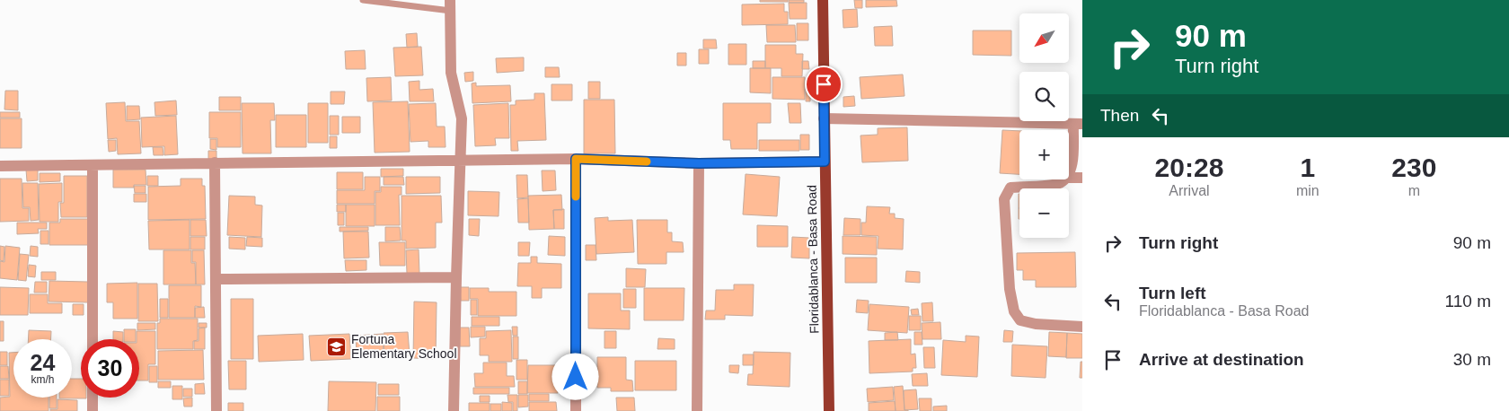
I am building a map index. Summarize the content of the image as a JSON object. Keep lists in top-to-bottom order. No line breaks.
{"streets":{"main road":["Floridablanca - Basa Road"]},"places":{"school or university":["Fortuna Elementary School"]},"north":"bottom left","page":{"turn":["90 m","Turn right"],"map_buttons":["+","−"],"then":"Then","eta":["20:28","Arrival","1","min","230","m"],"list":[{"name":"Turn right","value":"90 m"},{"name":"Turn left","note":"Floridablanca - Basa Road","value":"110 m"},{"name":"Arrive at destination","value":"30 m"}],"speed":"24 km/h","limit":"30"}}
